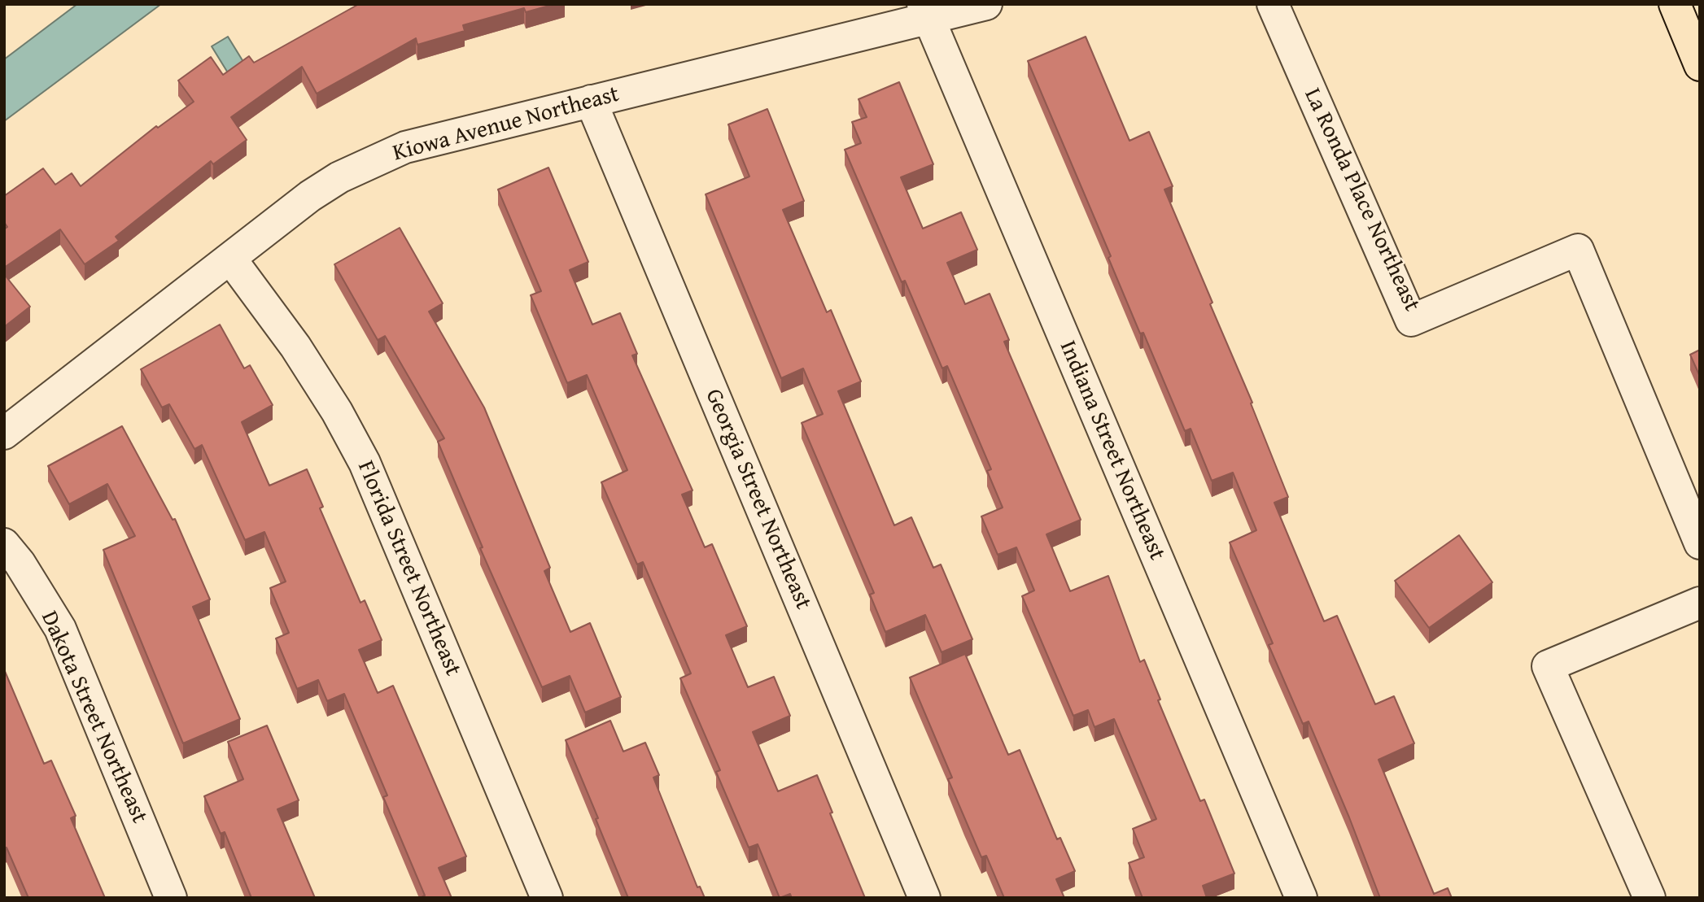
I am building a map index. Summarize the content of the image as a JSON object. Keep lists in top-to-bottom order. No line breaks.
{"streets":{"street":["Kiowa Avenue Northeast","La Ronda Place Northeast","Indiana Street Northeast","Georgia Street Northeast","Florida Street Northeast","Dakota Street Northeast"]},"crossings":[["Kiowa Avenue Northeast","Indiana Street Northeast"],["Kiowa Avenue Northeast","Georgia Street Northeast"],["Kiowa Avenue Northeast","Florida Street Northeast"]]}
